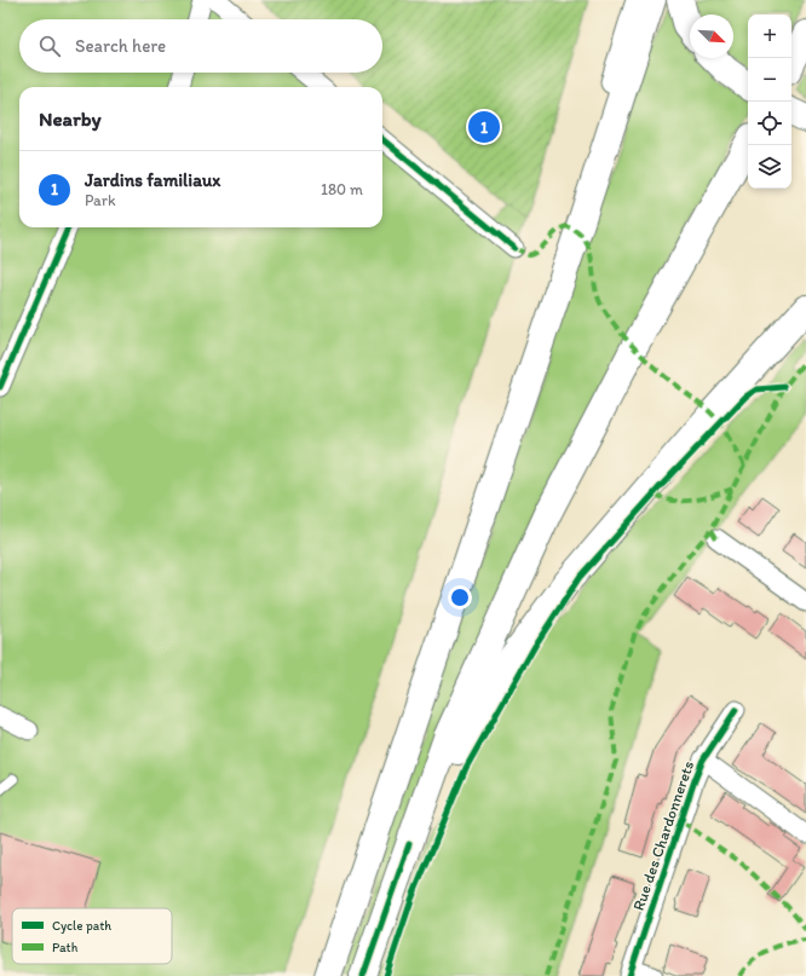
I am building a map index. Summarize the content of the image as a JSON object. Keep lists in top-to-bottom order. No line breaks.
{"streets":{"street":["Rue des Chardonnerets"]},"legend":["Cycle path","Path"],"north":"bottom right","page":{"map_buttons":["+","−"],"search":"Search here","heading":"Nearby","pins":"1","list":[{"mark":"1","name":"Jardins familiaux","note":"Park","value":"180 m"}]}}
